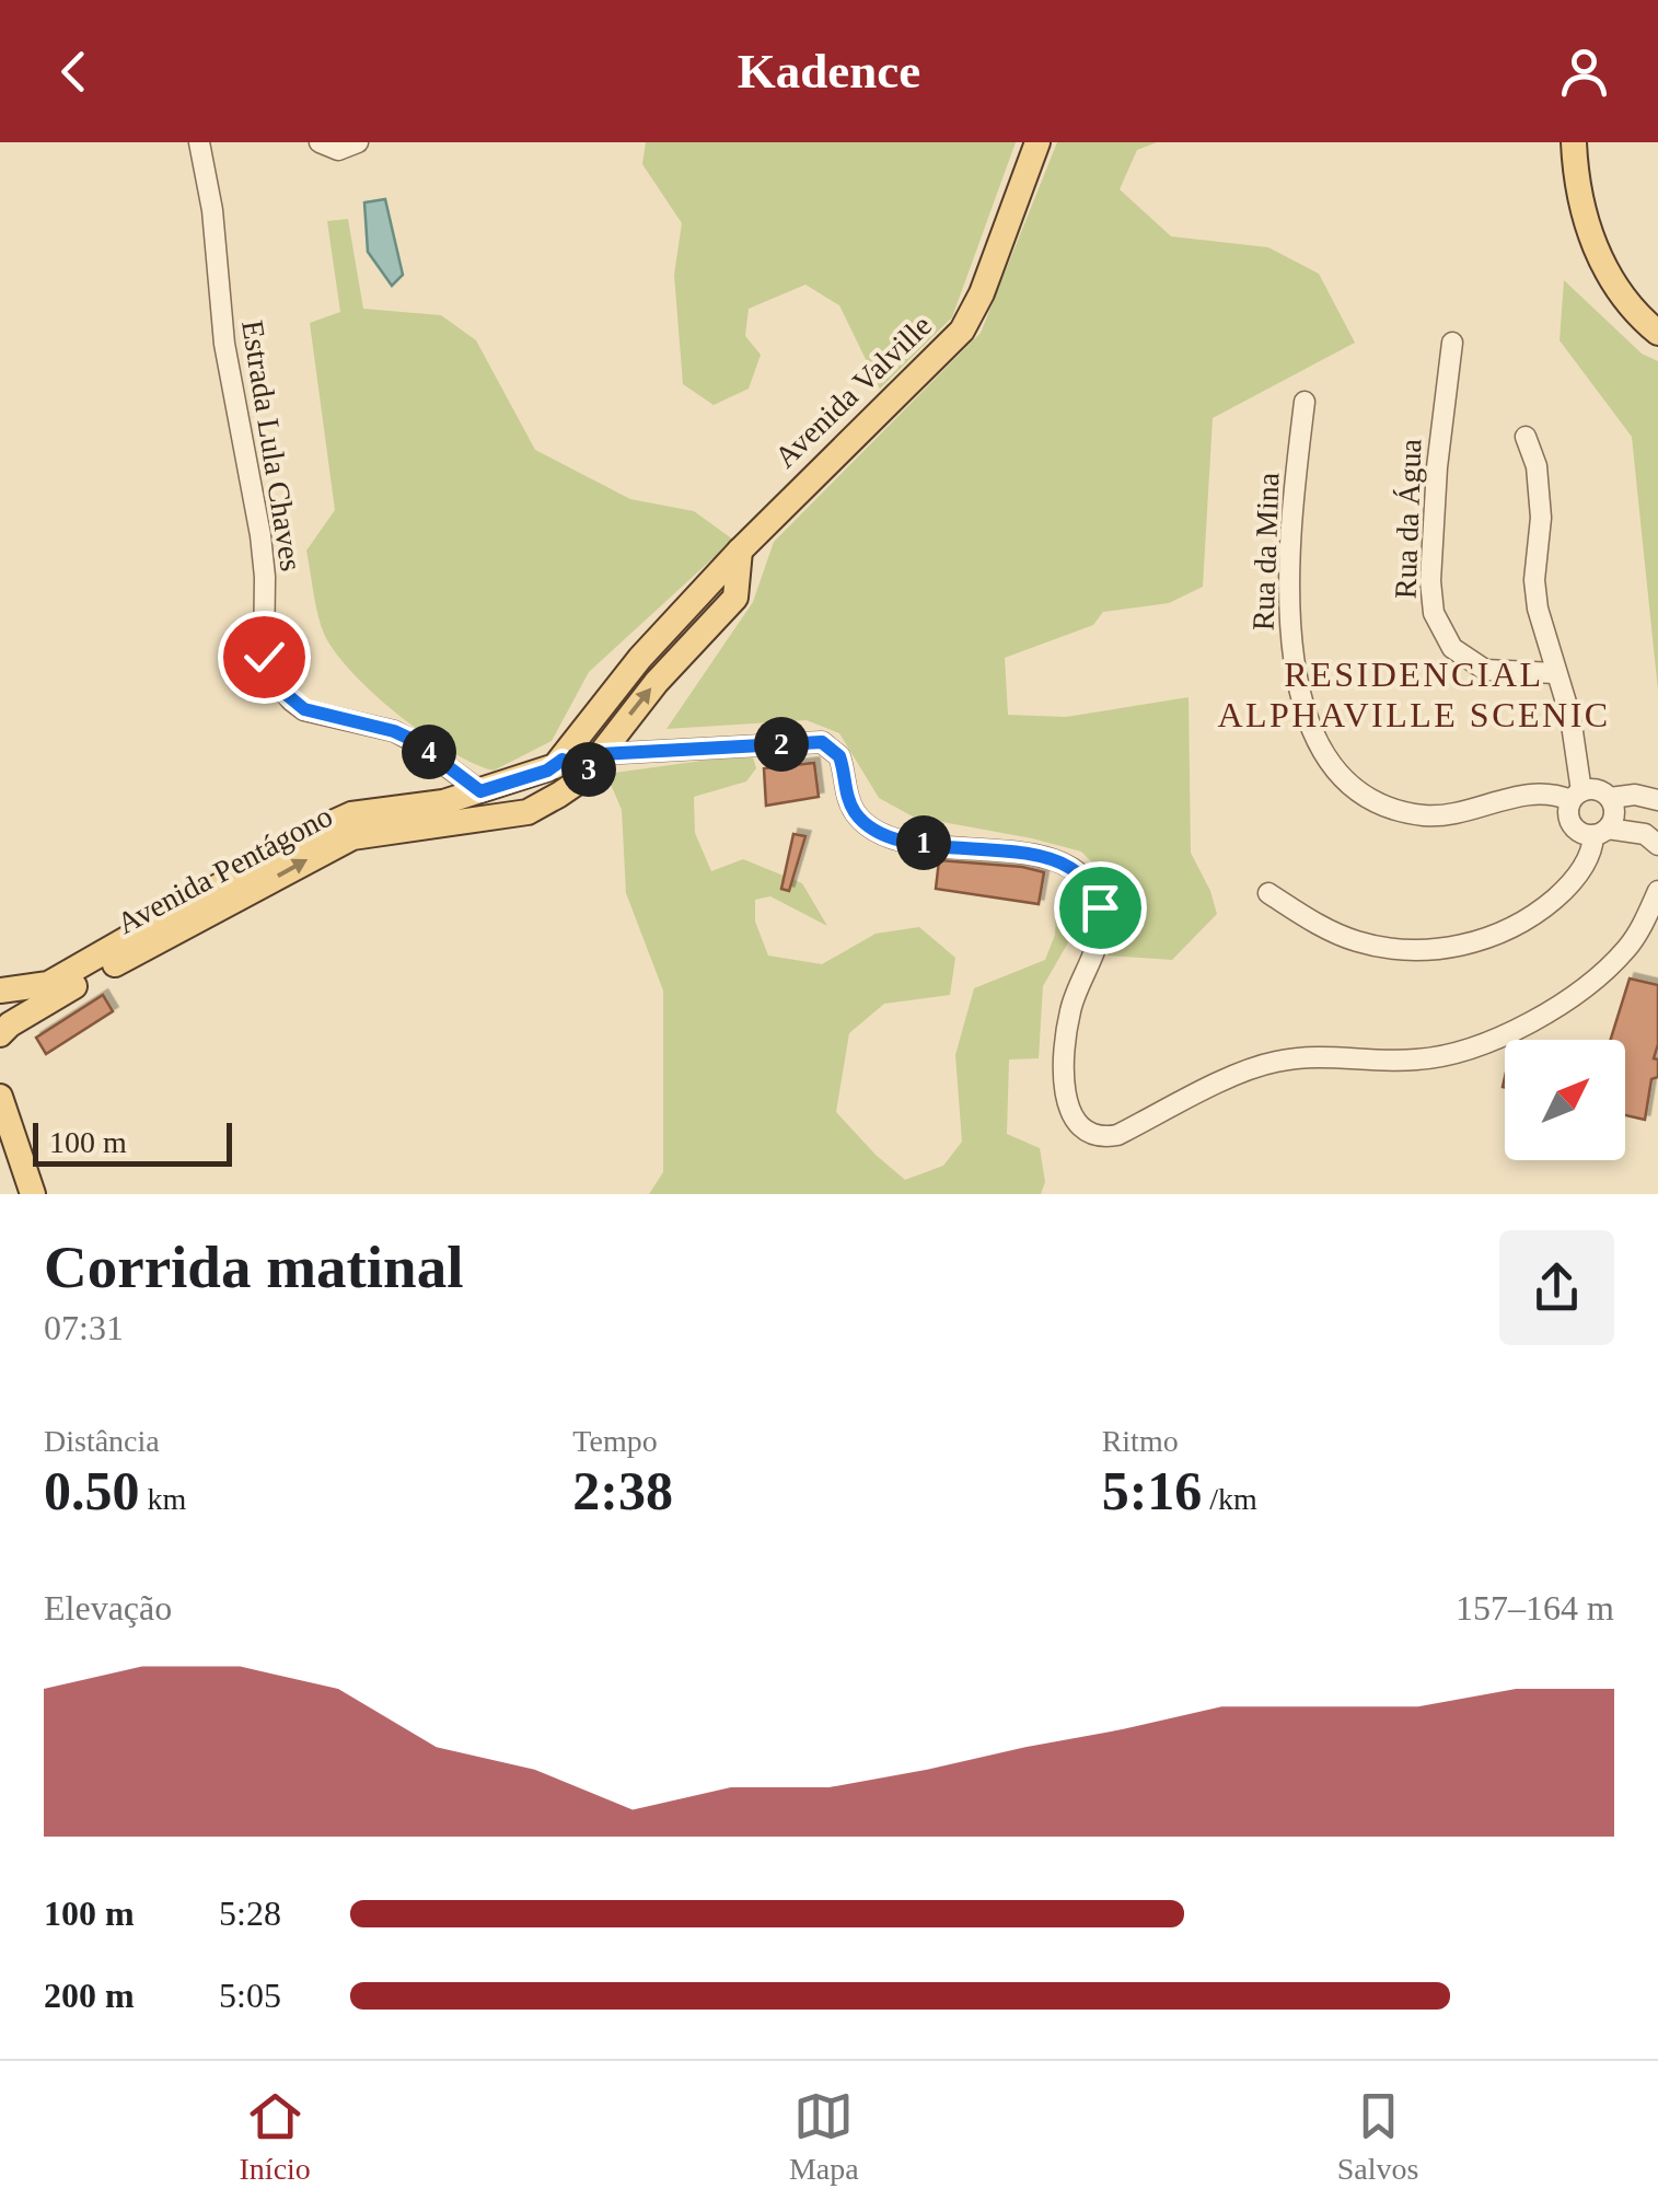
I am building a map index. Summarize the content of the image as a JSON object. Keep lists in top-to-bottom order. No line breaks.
{"streets":{"main road":["Avenida Valville","Avenida Pentágono"],"street":["Estrada Lula Chaves","Rua da Água","Rua da Mina"]},"crossings":[["Avenida Valville","Avenida Pentágono"],["Estrada Lula Chaves","Avenida Pentágono"]],"districts":["RESIDENCIAL ALPHAVILLE SCENIC"],"scale_bar":"100 m","north":"top right","page":{"header":"Kadence","pins":["2","4","3","1"],"scale":"100 m","heading":["Corrida matinal","07:31"],"stats":[["Distância","0.50 km"],["Tempo","2:38"],["Ritmo","5:16 /km"]],"chart":["Elevação","157–164 m"],"list":[{"name":"100 m","note":"5:28"},{"name":"200 m","note":"5:05"}],"tabs":["Início","Mapa","Salvos"]}}
